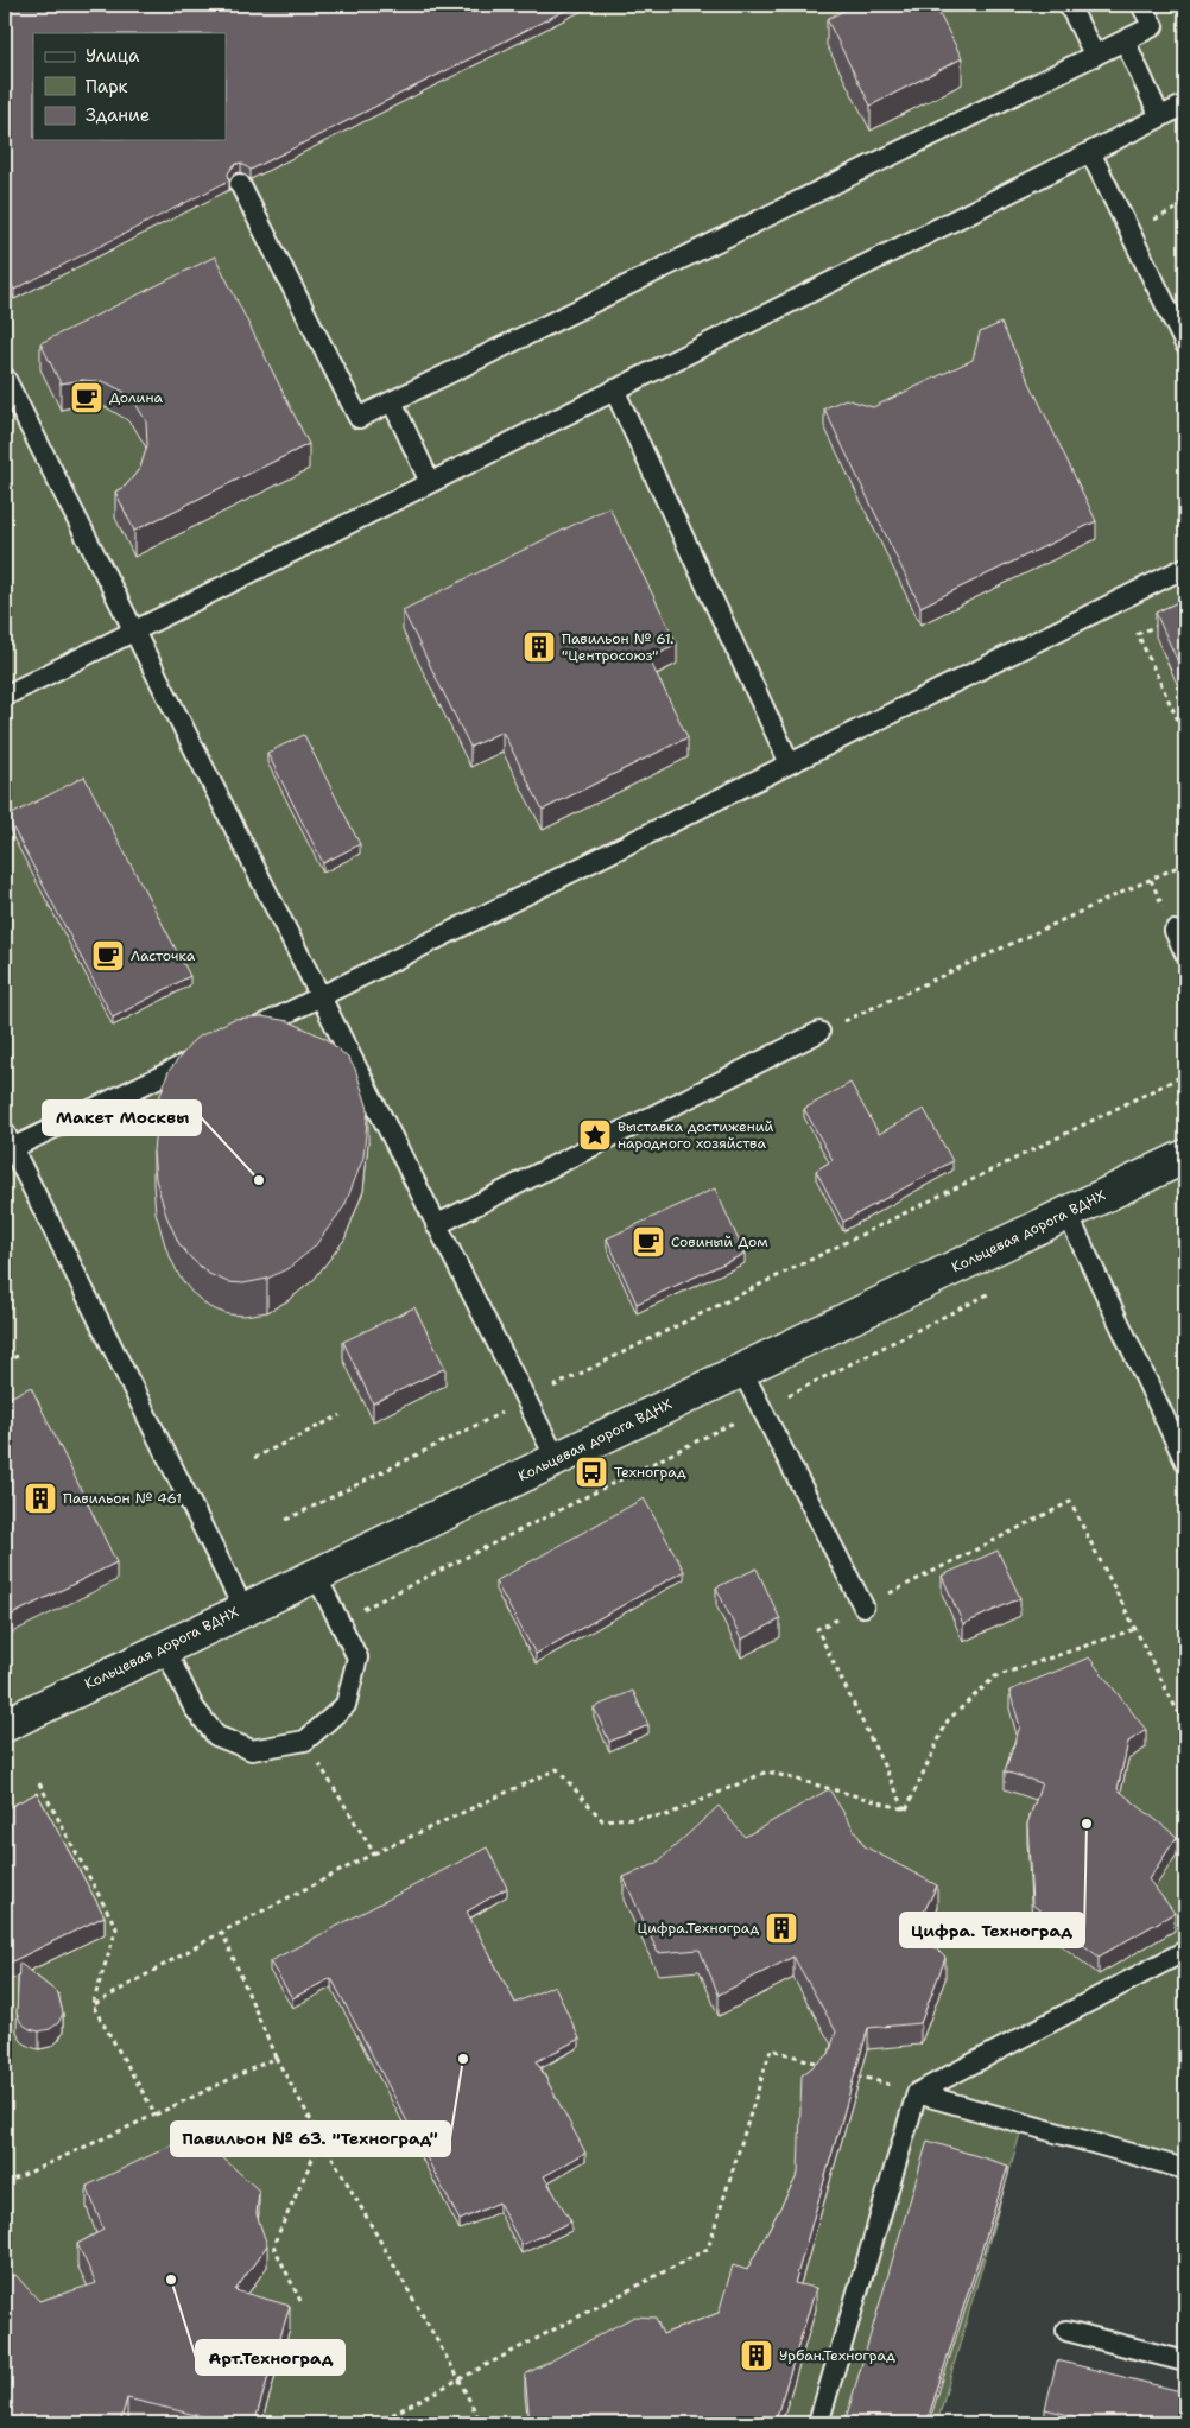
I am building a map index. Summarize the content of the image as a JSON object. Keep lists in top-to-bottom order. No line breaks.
{"streets":{"street":["Кольцевая дорога ВДНХ"]},"places":{"cafe":["Долина","Ласточка","Совиный Дом"],"building":["Павильон № 61. \"Центросоюз\"","Павильон № 461","Цифра.Техноград","Урбан.Техноград"],"place":["Выставка достижений народного хозяйства"],"other":["Макет Москвы","Цифра. Техноград","Павильон № 63. \"Техноград\"","Арт.Техноград"],"bus stop":["Техноград"]},"legend":["Улица","Парк","Здание"]}
